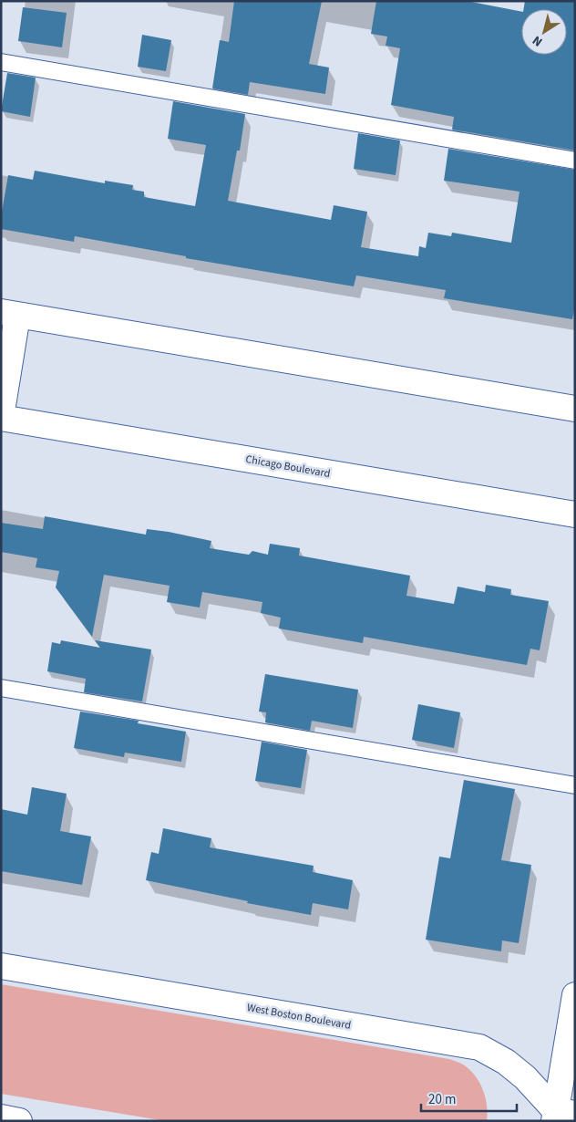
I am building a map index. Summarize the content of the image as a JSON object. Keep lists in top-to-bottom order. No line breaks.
{"streets":{"street":["Chicago Boulevard","West Boston Boulevard"]},"scale_bar":"20 m","north":"bottom left"}
